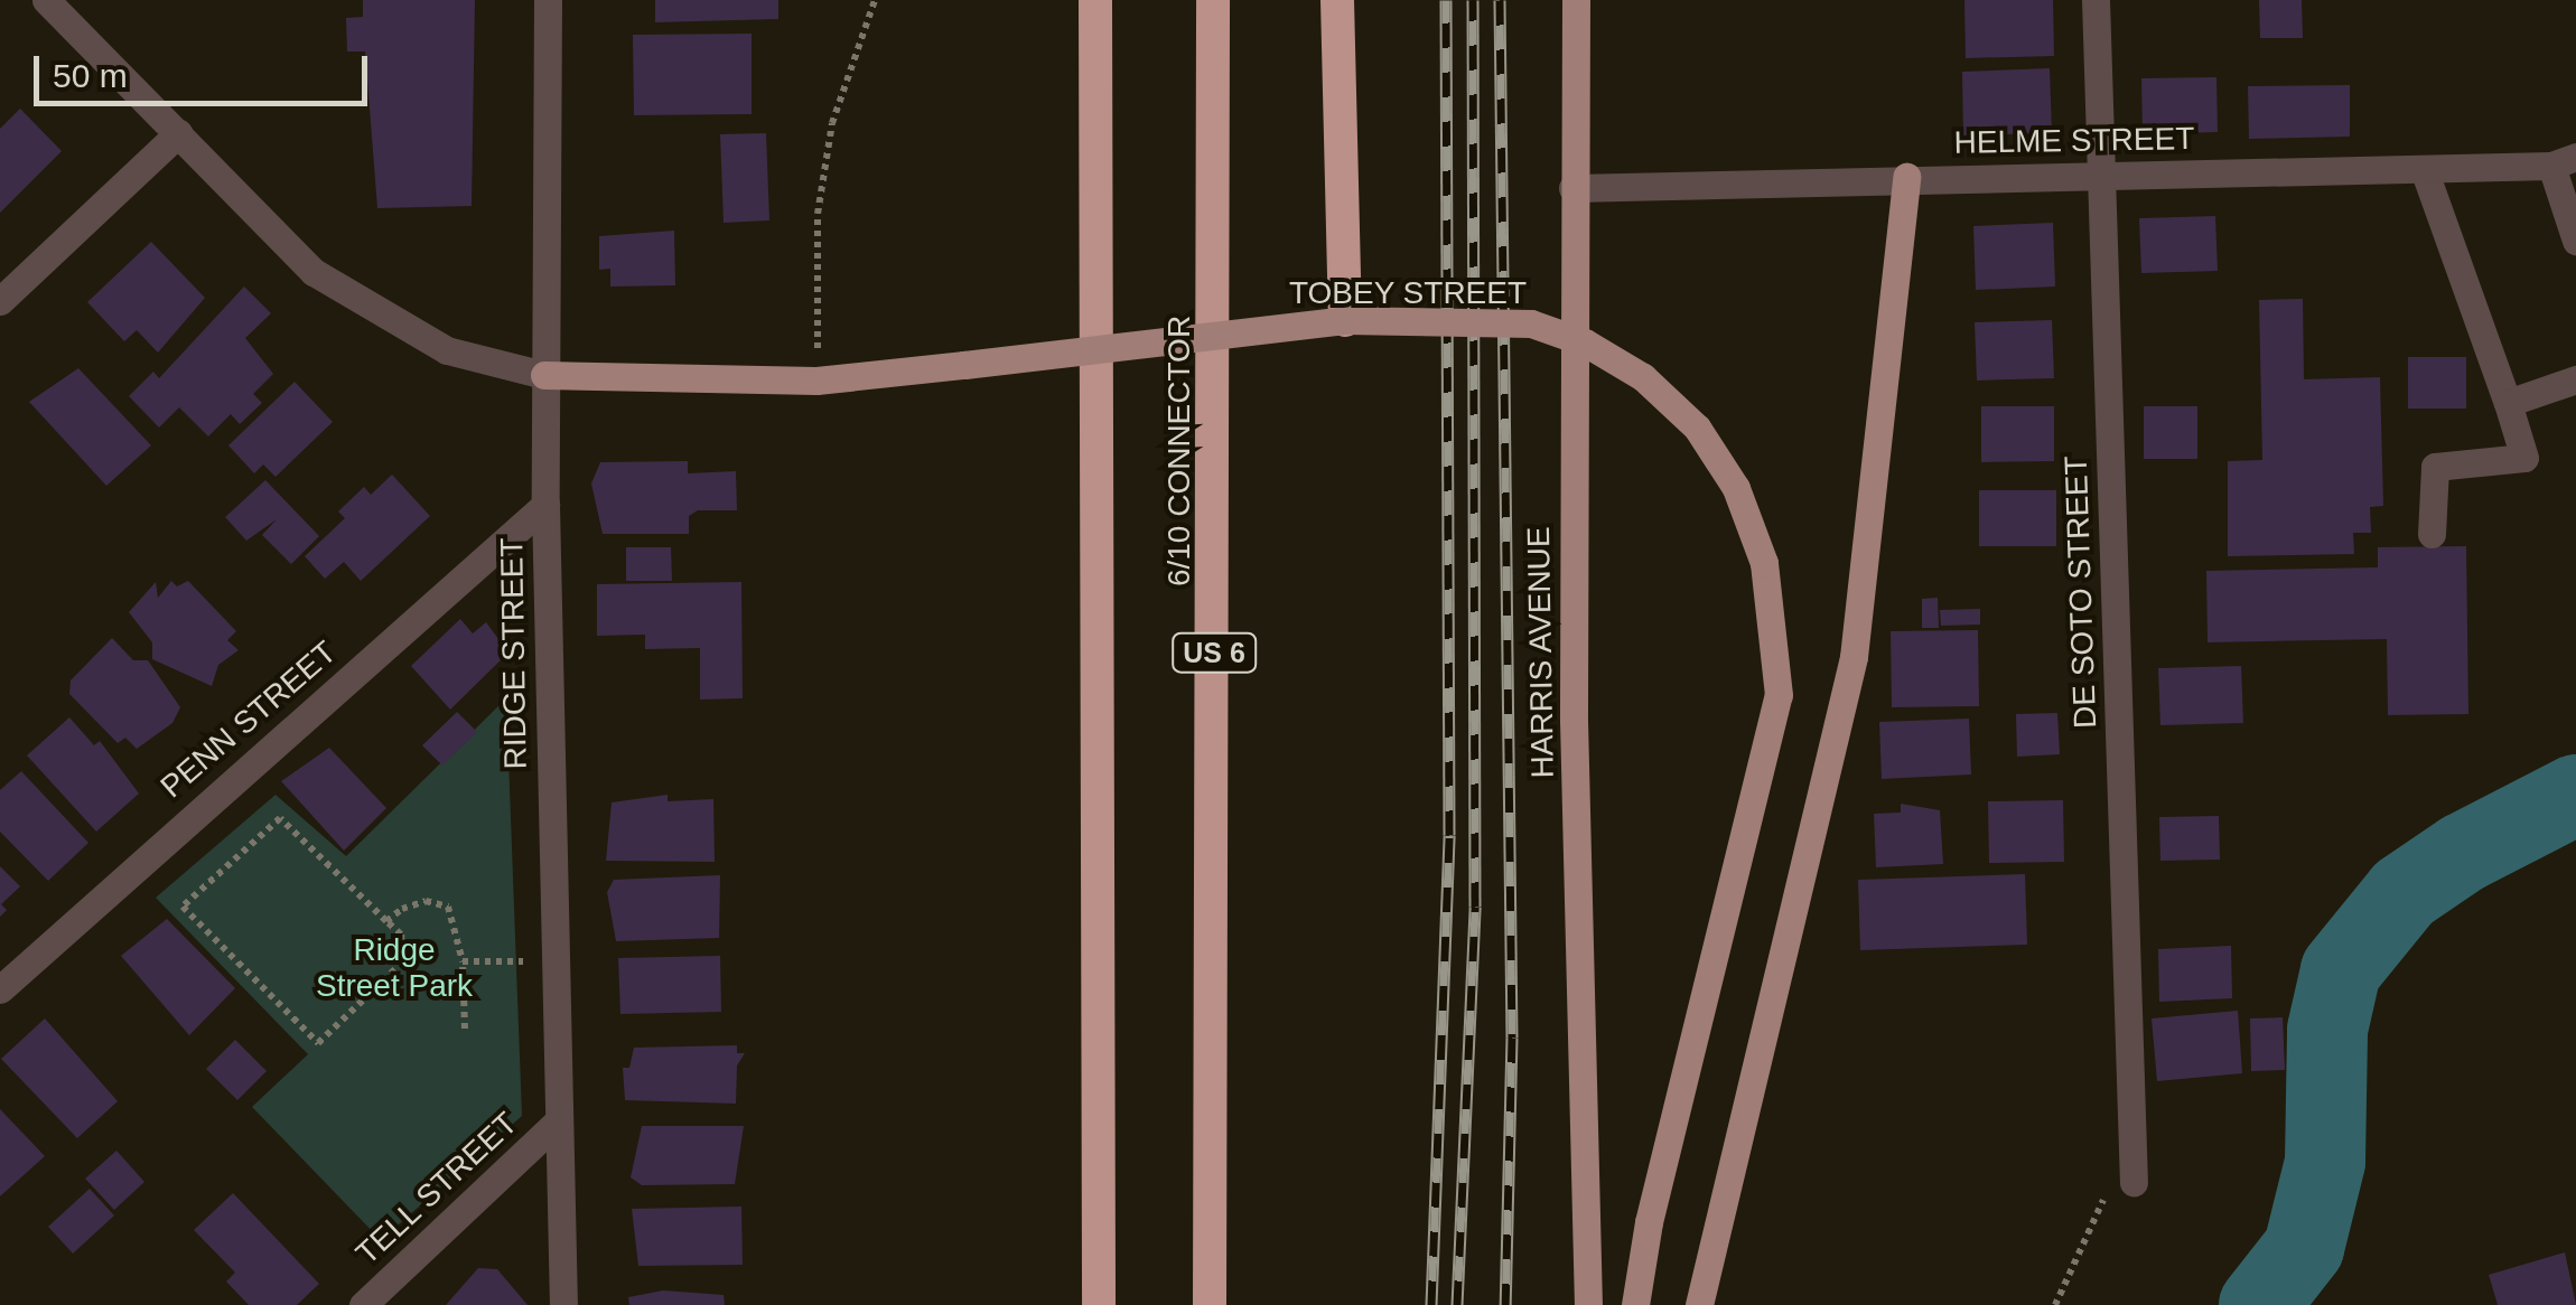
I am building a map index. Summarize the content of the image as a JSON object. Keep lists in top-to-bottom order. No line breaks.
{"streets":{"highway":["6/10 CONNECTOR","US 6"],"main road":["TOBEY STREET","HARRIS AVENUE"],"street":["HELME STREET","DE SOTO STREET","RIDGE STREET","PENN STREET","TELL STREET"]},"crossings":[["HELME STREET","DE SOTO STREET"],["HELME STREET","HARRIS AVENUE"],["TOBEY STREET","RIDGE STREET"],["RIDGE STREET","PENN STREET"],["RIDGE STREET","TELL STREET"]],"parks":["Ridge Street Park"],"scale_bar":"50 m"}
